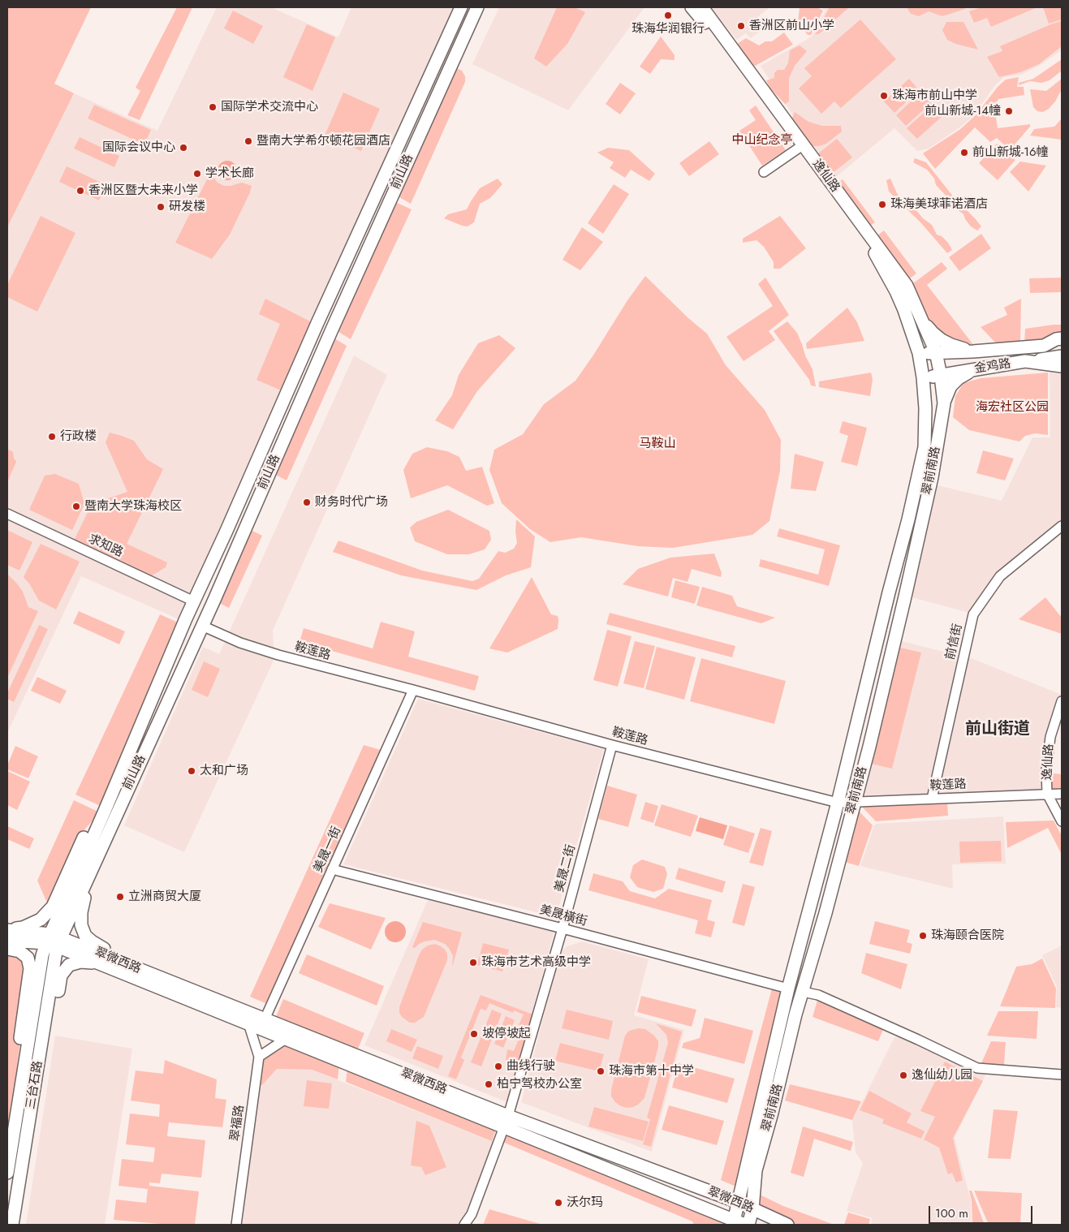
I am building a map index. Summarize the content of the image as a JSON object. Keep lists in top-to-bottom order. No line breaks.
{"streets":{"main road":["前山路","逸仙路","金鸡路","翠前南路","翠微西路","三台石路"],"street":["求知路","前信街","鞍莲路","美晟一街","美晟二街","美晟橫街","翠福路"]},"crossings":[["前山路","求知路"],["前山路","鞍莲路"],["前山路","翠微西路"],["前山路","三台石路"],["逸仙路","金鸡路"],["逸仙路","翠前南路"],["逸仙路","鞍莲路"],["金鸡路","翠前南路"],["翠前南路","鞍莲路"],["翠前南路","美晟橫街"],["翠前南路","翠微西路"],["前信街","鞍莲路"],["鞍莲路","美晟一街"],["鞍莲路","美晟二街"],["美晟一街","美晟橫街"],["美晟一街","翠微西路"],["美晟二街","美晟橫街"],["美晟二街","翠微西路"],["翠微西路","三台石路"]],"districts":["前山街道"],"parks":["中山纪念亭","海宏社区公园","马鞍山"],"places":["珠海华润银行","香洲区前山小学","珠海市前山中学","国际学术交流中心","前山新城-14幢","暨南大学希尔顿花园酒店","国际会议中心","前山新城-16幢","学术长廊","香洲区暨大未来小学","珠海美球菲诺酒店","研发楼","行政楼","财务时代广场","暨南大学珠海校区","太和广场","立洲商贸大厦","珠海颐合医院","珠海市艺术高级中学","坡停坡起","曲线行驶","珠海市第十中学","逸仙幼儿园","柏宁驾校办公室","沃尔玛"],"scale_bar":"100 m"}
